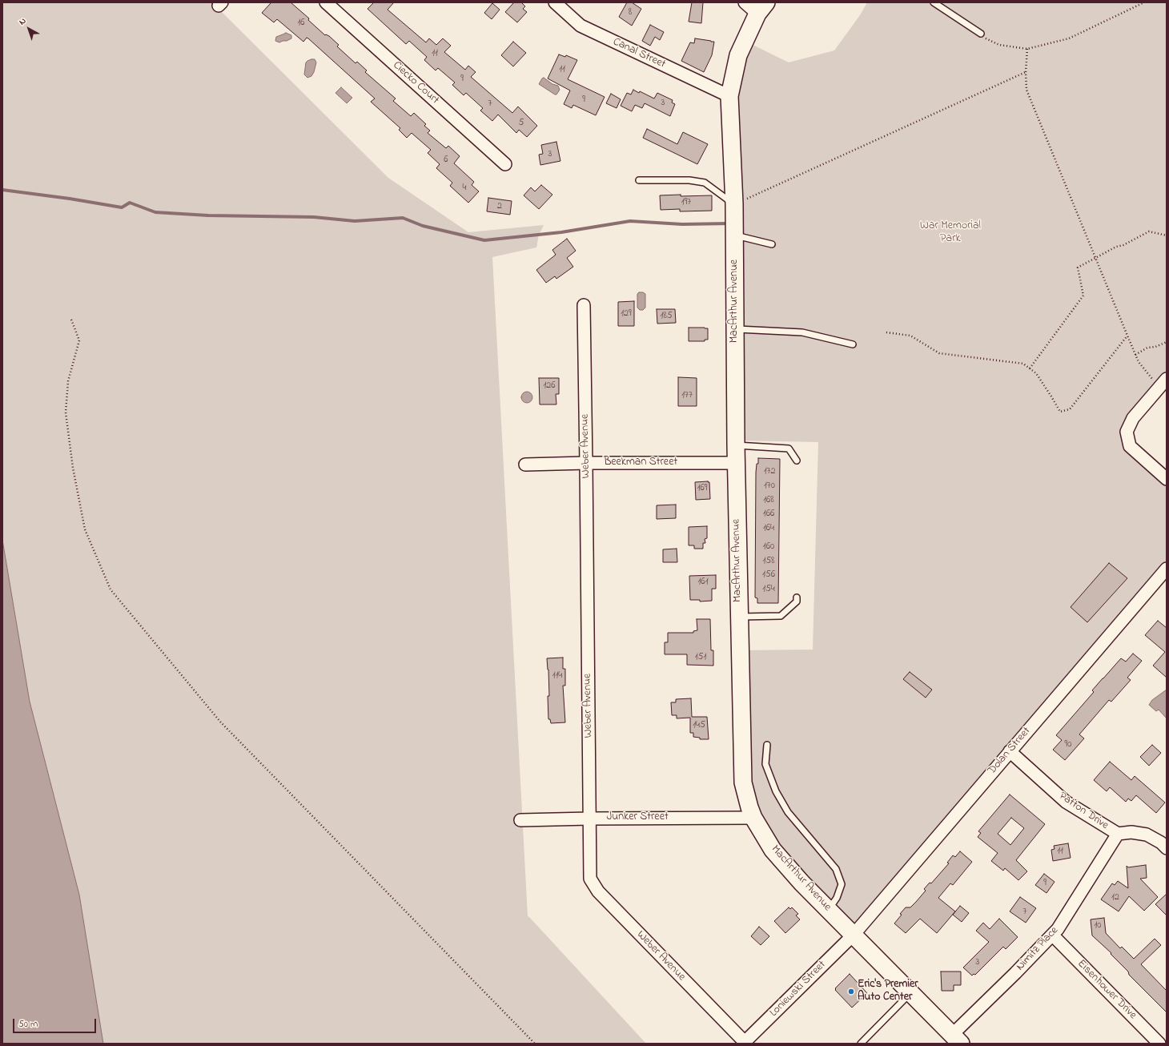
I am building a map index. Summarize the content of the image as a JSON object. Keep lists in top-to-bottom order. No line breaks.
{"streets":{"street":["Canal Street","Ciecko Court","MacArthur Avenue","Weber Avenue","Beekman Street","Dolan Street","Patton Drive","Junker Street","Nimitz Place","Loniewski Street","Eisenhower Drive"]},"crossings":[["Canal Street","MacArthur Avenue"],["MacArthur Avenue","Beekman Street"],["MacArthur Avenue","Dolan Street"],["MacArthur Avenue","Junker Street"],["MacArthur Avenue","Nimitz Place"],["MacArthur Avenue","Loniewski Street"],["Weber Avenue","Beekman Street"],["Weber Avenue","Junker Street"],["Weber Avenue","Loniewski Street"],["Dolan Street","Patton Drive"],["Dolan Street","Loniewski Street"],["Patton Drive","Nimitz Place"],["Nimitz Place","Eisenhower Drive"]],"parks":["War Memorial Park"],"places":["Eric's Premier Auto Center"],"house_numbers":["8","16","11","11","9","9","3","7","5","3","6","4","197","2","129","185","126","177","172","170","169","168","166","164","160","158","156","161","154","151","114","145","90","11","9","12","7","10","3"],"scale_bar":"50 m","north":"top left"}
